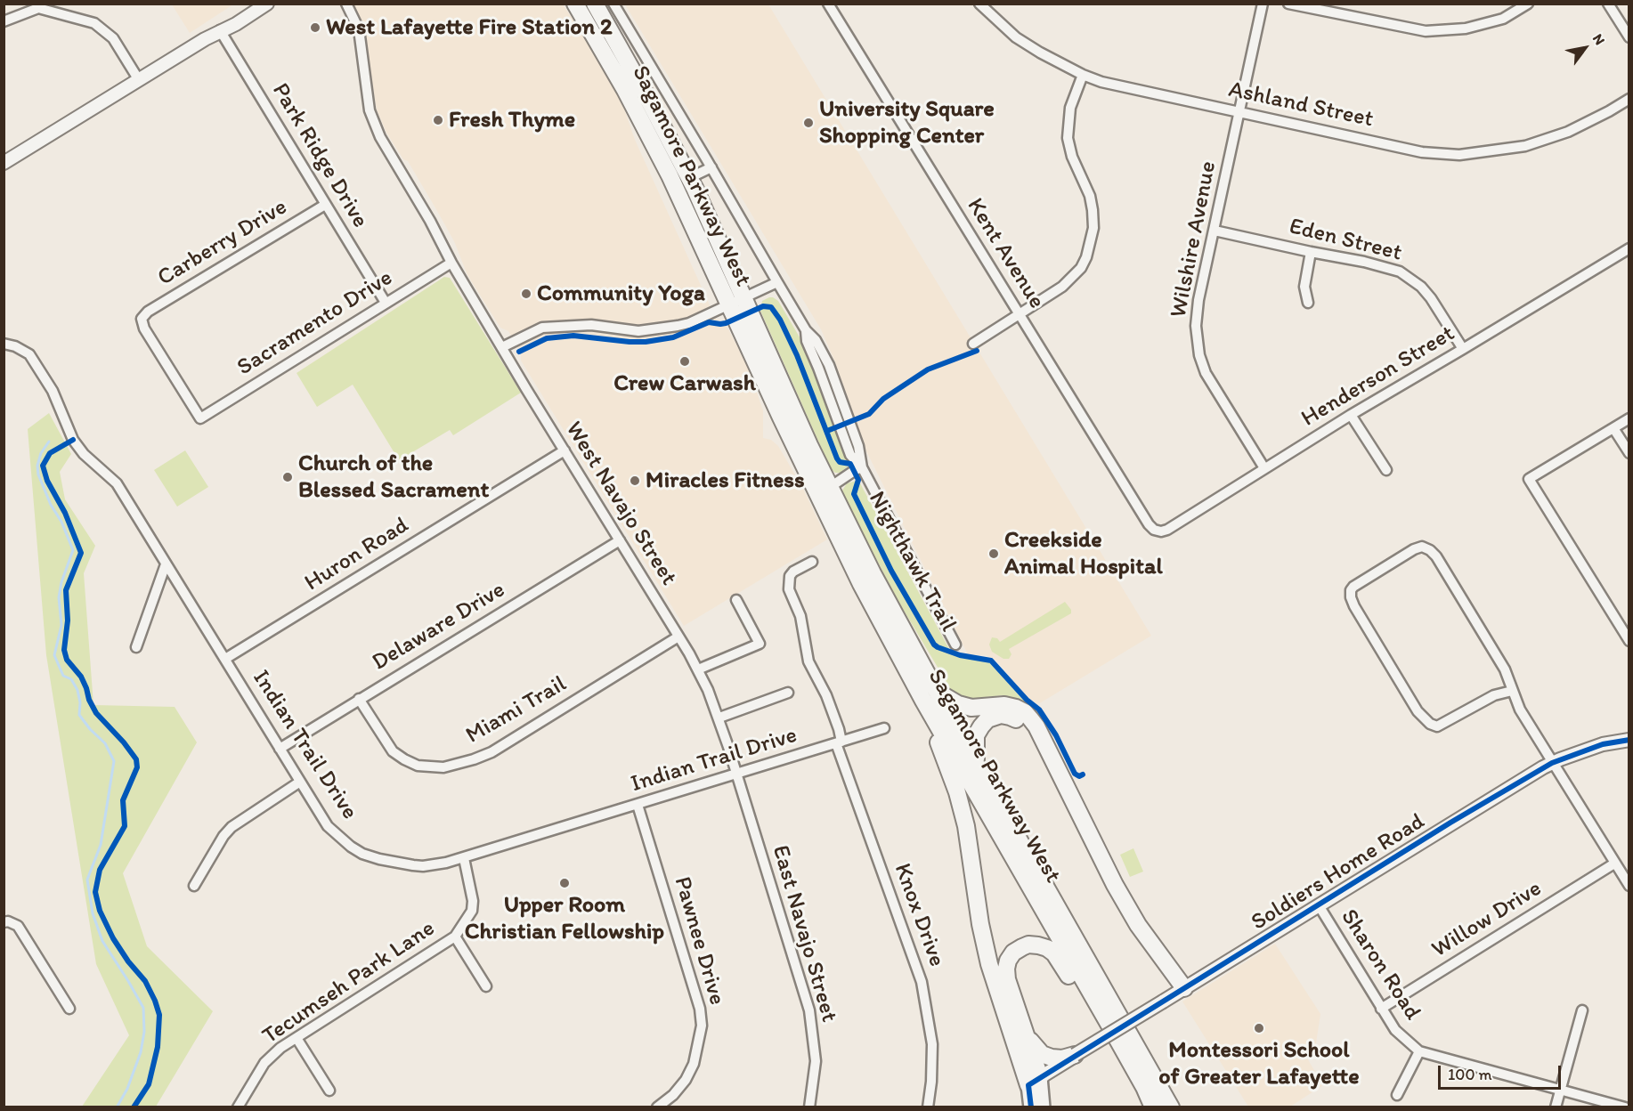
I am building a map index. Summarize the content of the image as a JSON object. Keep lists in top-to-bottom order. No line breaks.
{"streets":{"highway":["Sagamore Parkway West"],"street":["Ashland Street","Park Ridge Drive","Wilshire Avenue","Eden Street","Carberry Drive","Kent Avenue","Sacramento Drive","Henderson Street","West Navajo Street","Huron Road","Delaware Drive","Miami Trail","Indian Trail Drive","Soldiers Home Road","Knox Drive","Willow Drive","East Navajo Street","Pawnee Drive","Sharon Road","Tecumseh Park Lane"],"cycle path":["Nighthawk Trail"]},"crossings":[["Ashland Street","Wilshire Avenue"],["Park Ridge Drive","Carberry Drive"],["Park Ridge Drive","Sacramento Drive"],["Wilshire Avenue","Eden Street"],["Wilshire Avenue","Henderson Street"],["Eden Street","Henderson Street"],["Carberry Drive","Sacramento Drive"],["Kent Avenue","Henderson Street"],["Sacramento Drive","West Navajo Street"],["West Navajo Street","Huron Road"],["West Navajo Street","Delaware Drive"],["West Navajo Street","Miami Trail"],["West Navajo Street","Indian Trail Drive"],["West Navajo Street","East Navajo Street"],["Huron Road","Indian Trail Drive"],["Delaware Drive","Miami Trail"],["Delaware Drive","Indian Trail Drive"],["Indian Trail Drive","Knox Drive"],["Indian Trail Drive","East Navajo Street"],["Indian Trail Drive","Pawnee Drive"],["Indian Trail Drive","Tecumseh Park Lane"],["Soldiers Home Road","Sharon Road"],["Willow Drive","Sharon Road"]],"places":["West Lafayette Fire Station 2","Fresh Thyme","University Square Shopping Center","Community Yoga","Crew Carwash","Church of the Blessed Sacrament","Miracles Fitness","Creekside Animal Hospital","Upper Room Christian Fellowship","Montessori School of Greater Lafayette"],"scale_bar":"100 m","north":"top right"}
